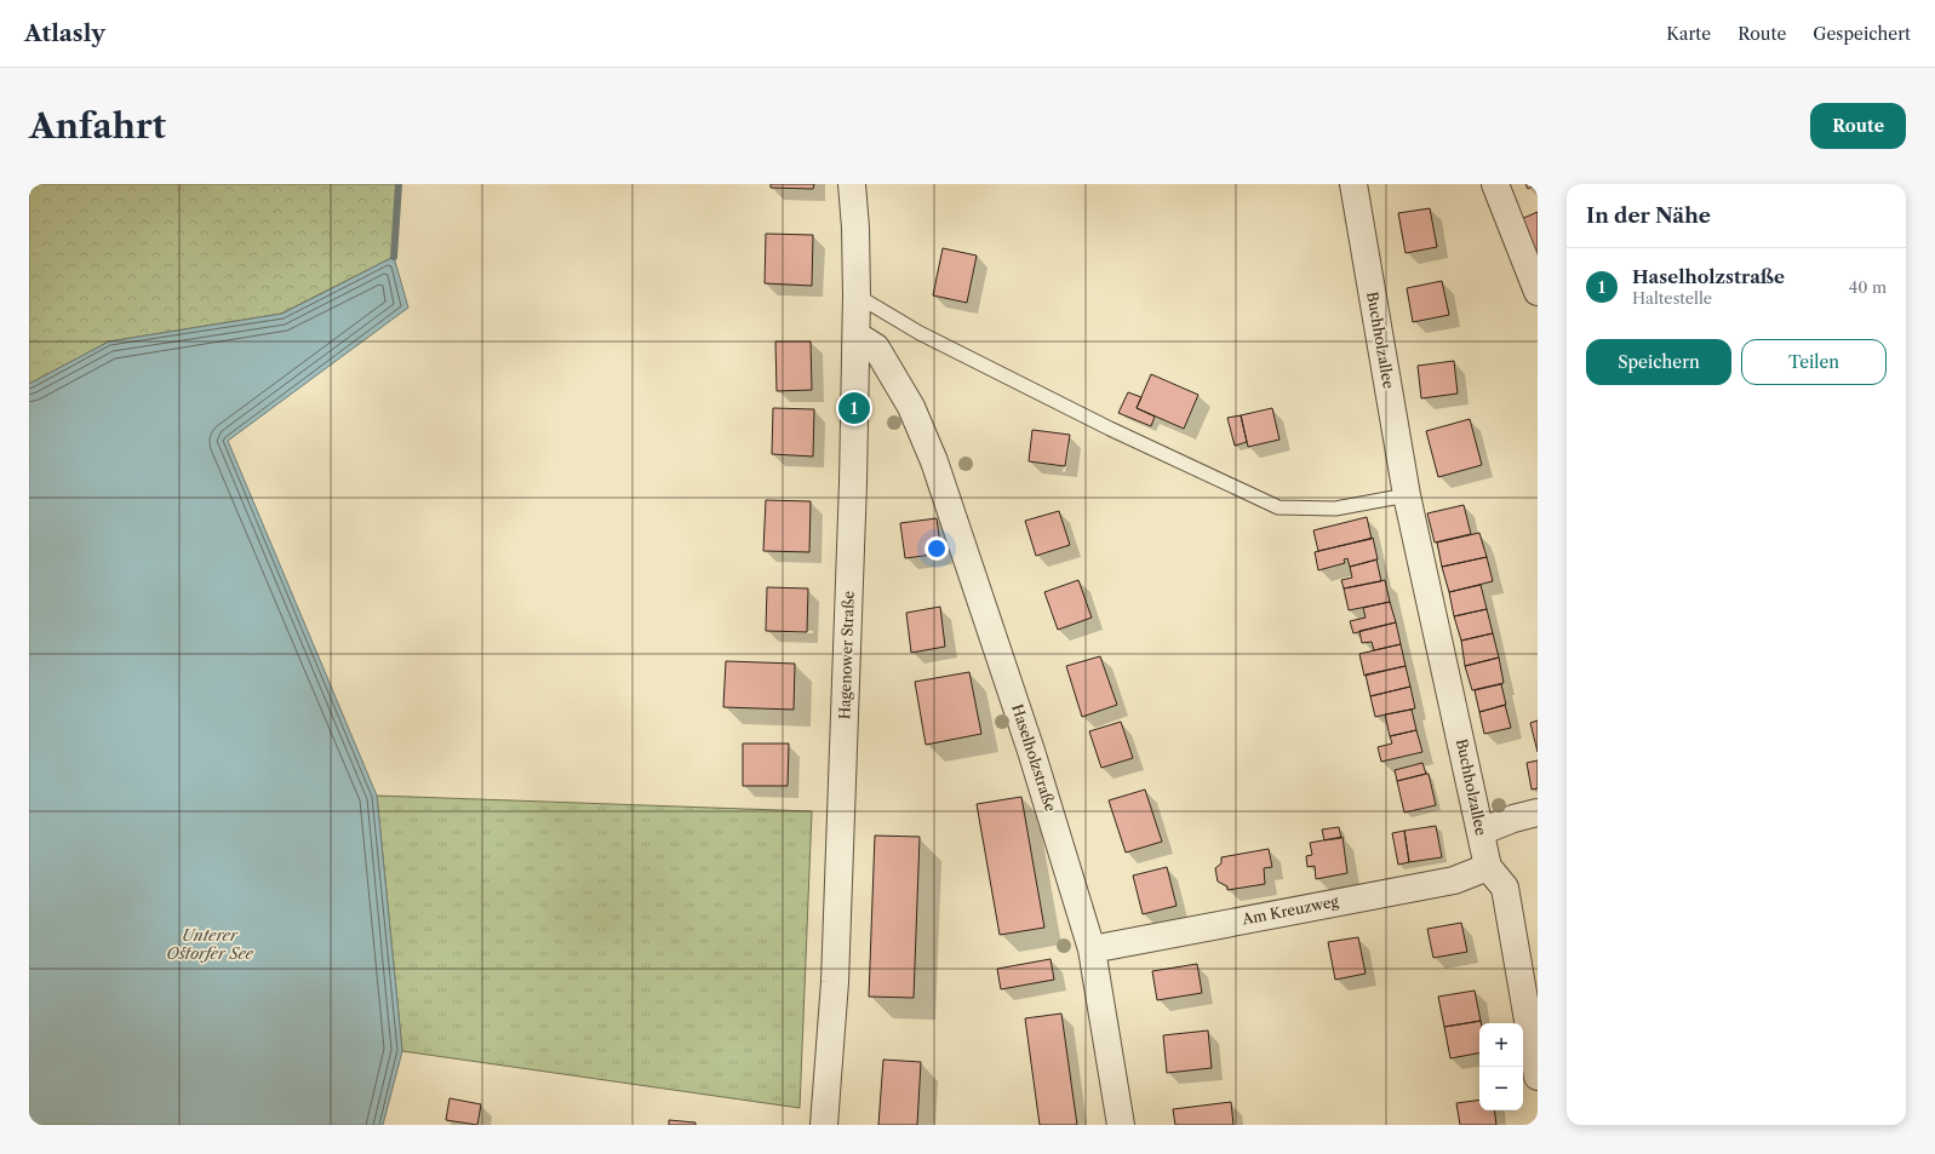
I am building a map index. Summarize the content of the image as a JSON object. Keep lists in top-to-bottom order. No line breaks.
{"streets":{"street":["Buchholzallee","Hagenower Straße","Haselholzstraße","Am Kreuzweg"]},"crossings":[["Buchholzallee","Am Kreuzweg"],["Hagenower Straße","Haselholzstraße"],["Haselholzstraße","Am Kreuzweg"]],"water":["Unterer Ostorfer See"],"page":{"header":"Atlasly","nav":["Karte","Route","Gespeichert"],"buttons":["Route",["Speichern","Teilen"]],"title":"Anfahrt","heading":"In der Nähe","list":[{"mark":"1","name":"Haselholzstraße","note":"Haltestelle","value":"40 m"}],"pins":"1","map_buttons":["+","−"]}}
